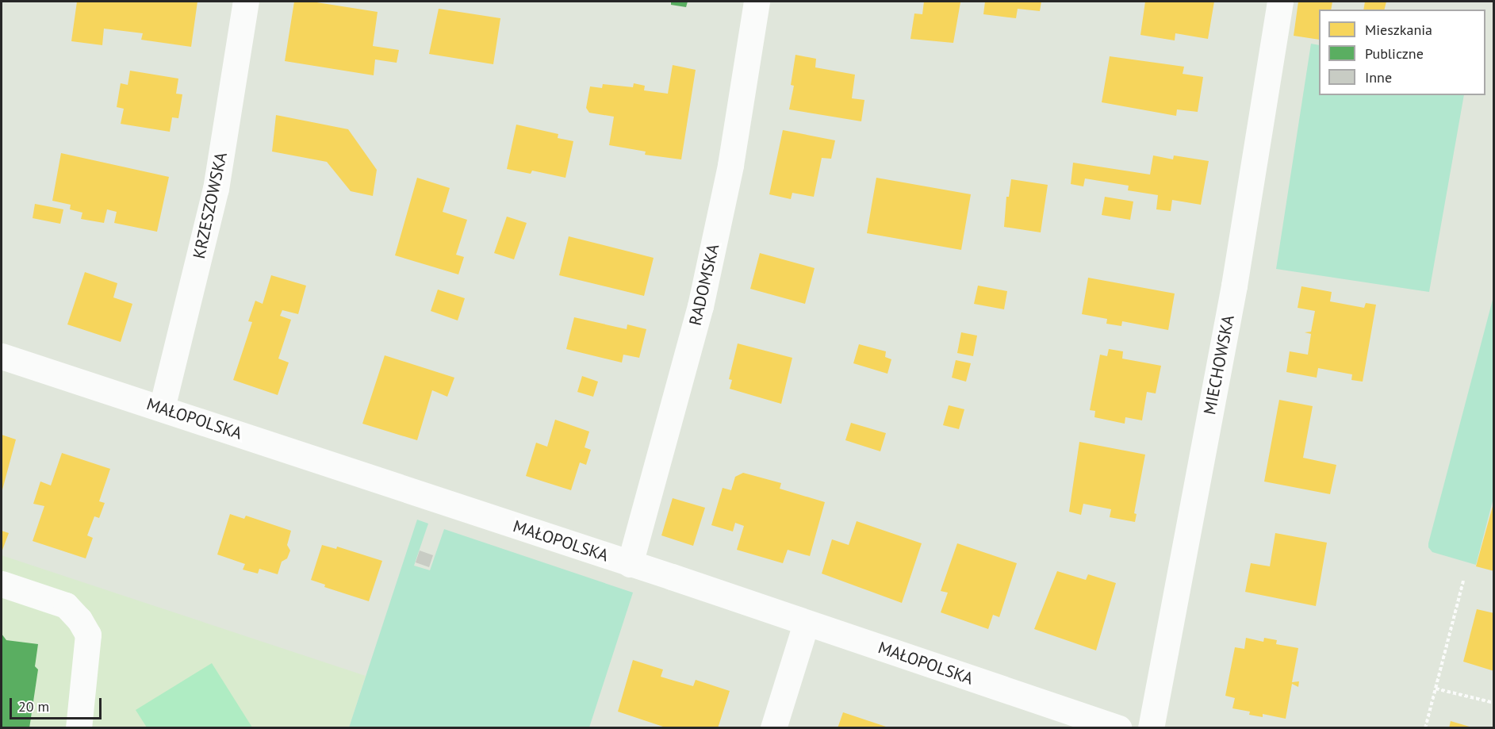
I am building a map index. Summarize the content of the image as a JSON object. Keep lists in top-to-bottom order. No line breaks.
{"streets":{"street":["KRZESZOWSKA","RADOMSKA","MIECHOWSKA","MAŁOPOLSKA"]},"crossings":[["KRZESZOWSKA","MAŁOPOLSKA"],["RADOMSKA","MAŁOPOLSKA"]],"legend":["Mieszkania","Publiczne","Inne"],"scale_bar":"20 m"}
